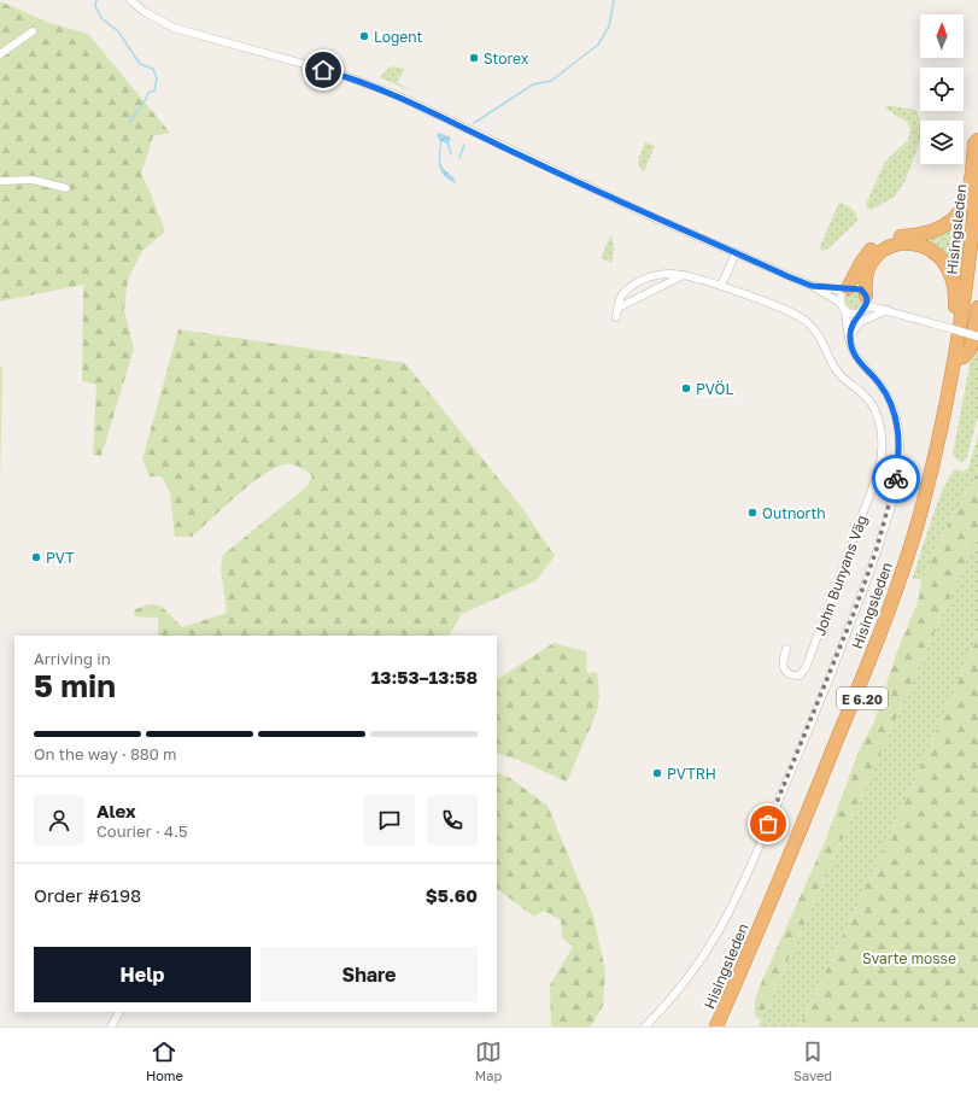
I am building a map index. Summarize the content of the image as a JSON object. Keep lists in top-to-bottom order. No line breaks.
{"streets":{"highway":["Hisingsleden","E 6.20"],"street":["John Bunyans Väg"]},"parks":["Svarte mosse"],"places":["Logent","Storex","PVÖL","Outnorth","PVT","PVTRH"],"north":"top","page":{"heading":["5 min","Arriving in","13:53–13:58"],"panel":["Alex","Courier · 4.5","Order #6198","$5.60"],"bar":"On the way · 880 m","buttons":["Help","Share"],"tabs":["Home","Map","Saved"]}}
